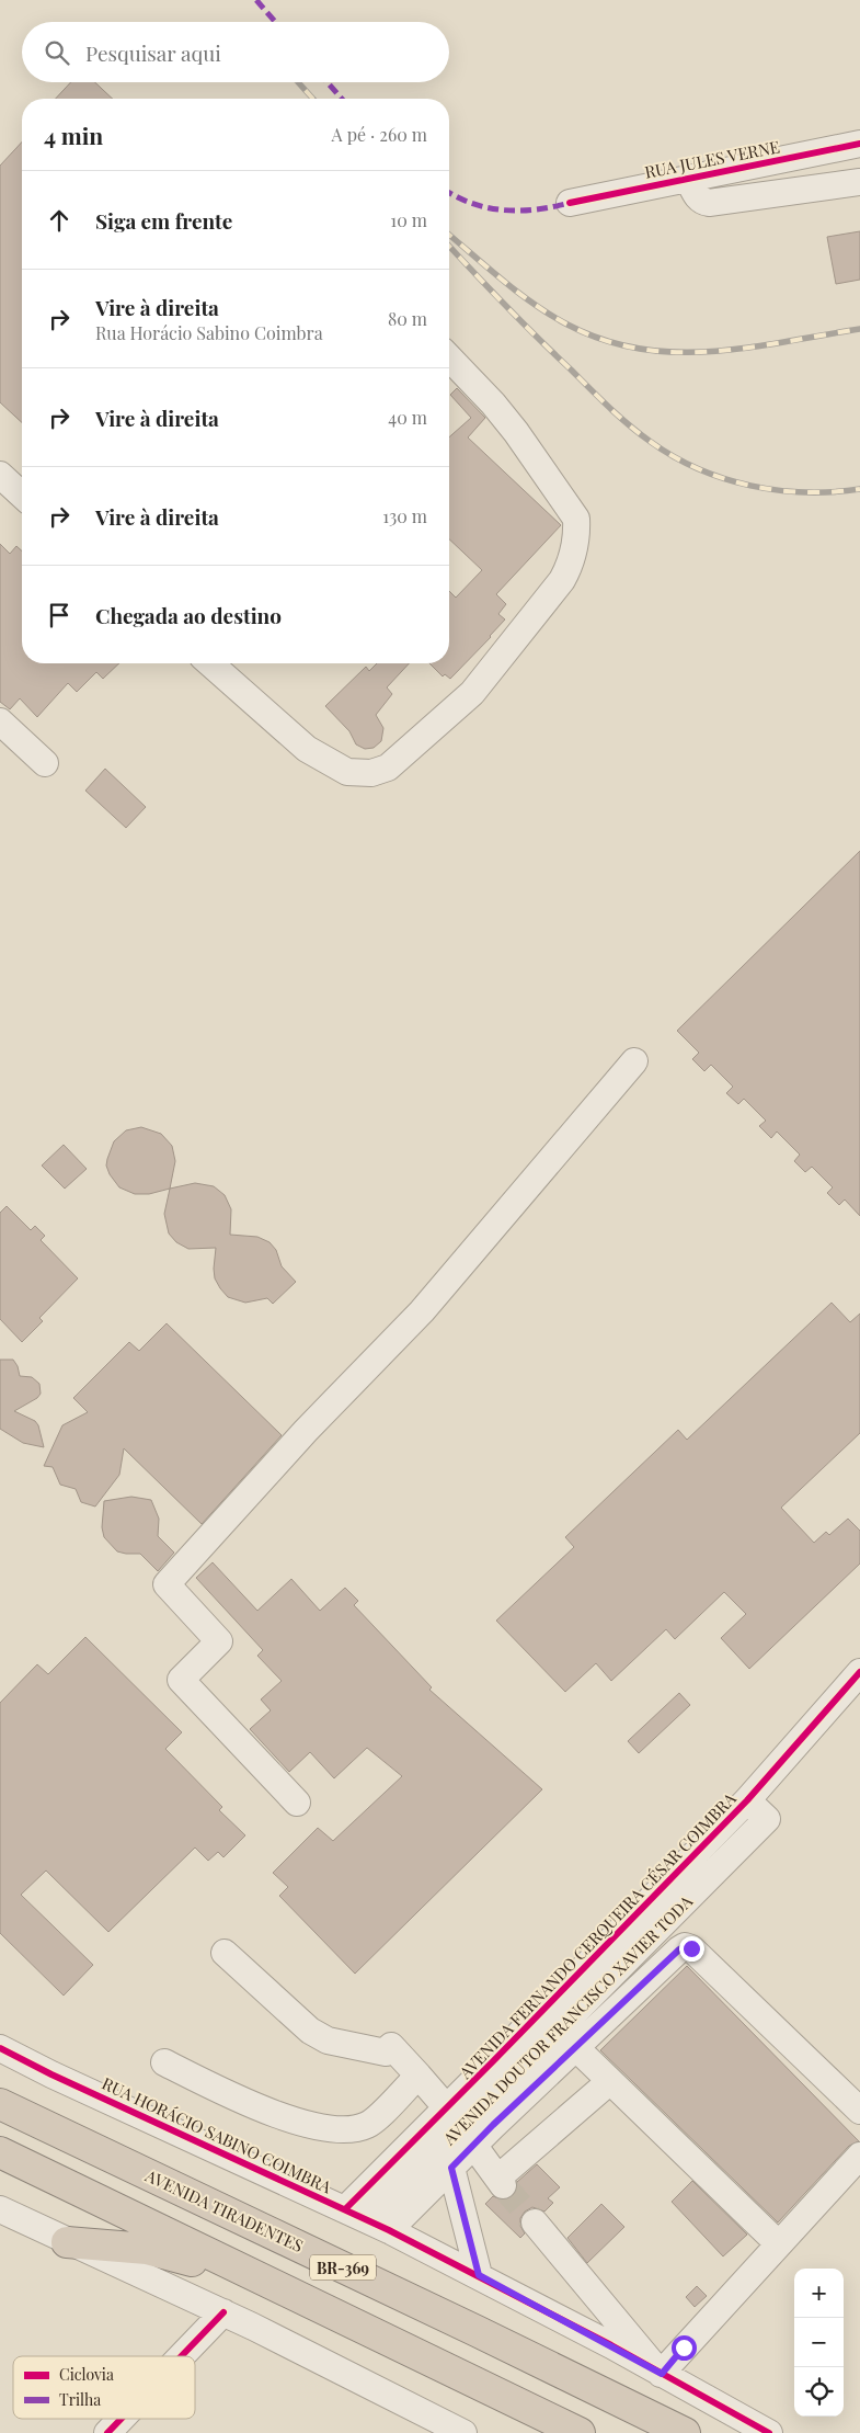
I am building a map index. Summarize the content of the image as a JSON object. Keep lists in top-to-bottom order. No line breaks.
{"streets":{"highway":["AVENIDA TIRADENTES","BR-369"],"street":["RUA JULES VERNE","AVENIDA FERNANDO CERQUEIRA CÉSAR COIMBRA","AVENIDA DOUTOR FRANCISCO XAVIER TODA","RUA HORÁCIO SABINO COIMBRA"]},"crossings":[["AVENIDA FERNANDO CERQUEIRA CÉSAR COIMBRA","AVENIDA DOUTOR FRANCISCO XAVIER TODA"],["AVENIDA FERNANDO CERQUEIRA CÉSAR COIMBRA","RUA HORÁCIO SABINO COIMBRA"],["AVENIDA DOUTOR FRANCISCO XAVIER TODA","RUA HORÁCIO SABINO COIMBRA"]],"legend":["Ciclovia","Trilha"],"page":{"search":"Pesquisar aqui","heading":["4 min","A pé · 260 m"],"list":[["Siga em frente","10 m"],["Vire à direita","Rua Horácio Sabino Coimbra","80 m"],["Vire à direita","40 m"],["Vire à direita","130 m"],"Chegada ao destino"],"map_buttons":["+","−"]}}
